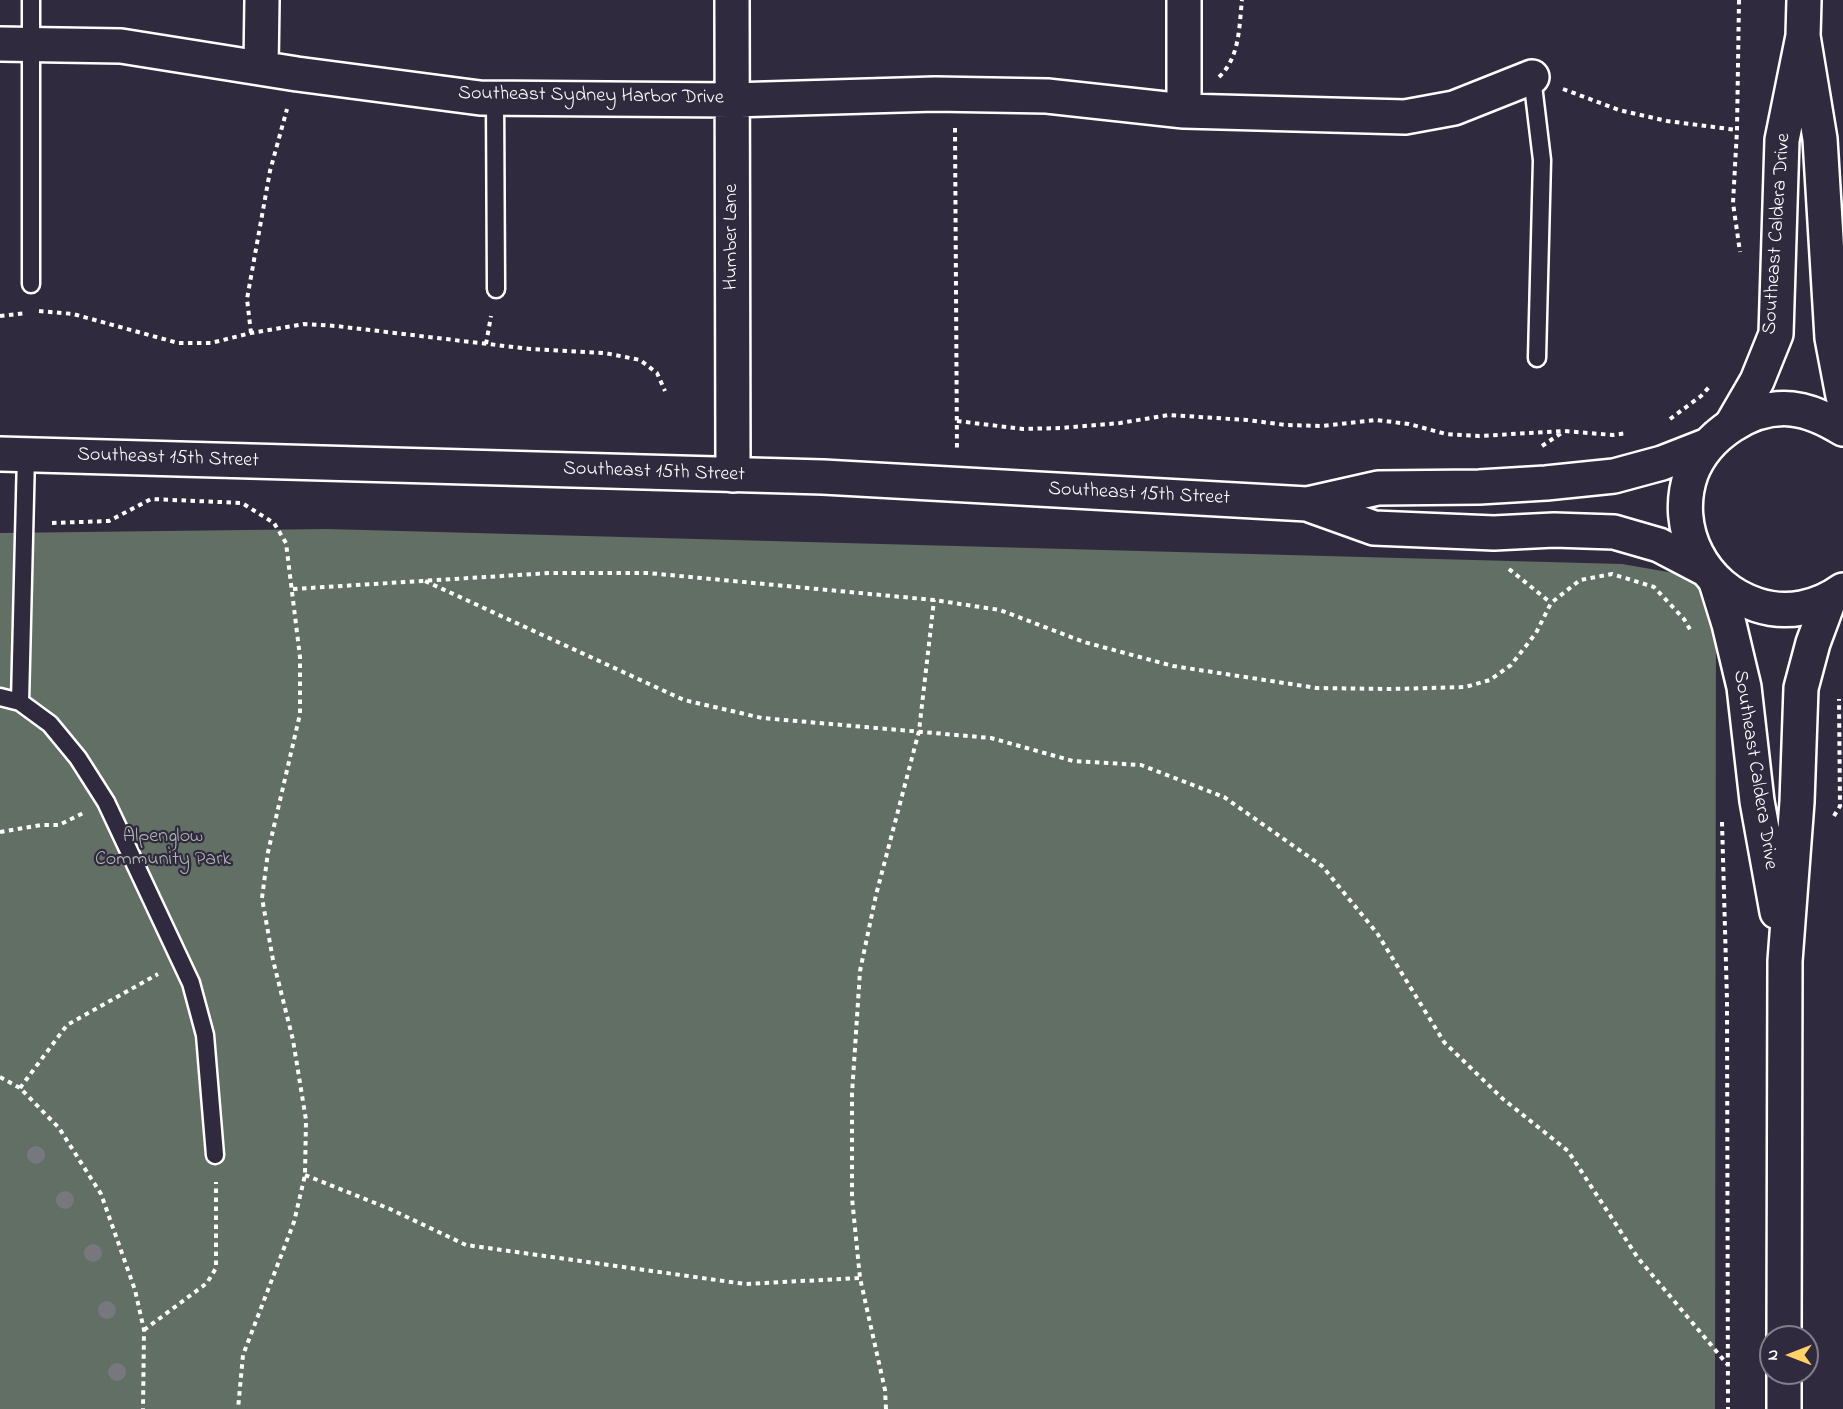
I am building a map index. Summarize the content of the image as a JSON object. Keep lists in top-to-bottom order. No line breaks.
{"streets":{"street":["Southeast Sydney Harbor Drive","Southeast Caldera Drive","Humber Lane","Southeast 15th Street"]},"crossings":[["Southeast Sydney Harbor Drive","Humber Lane"],["Southeast Caldera Drive","Southeast 15th Street"],["Humber Lane","Southeast 15th Street"]],"parks":["Alpenglow Community Park"],"north":"left"}
